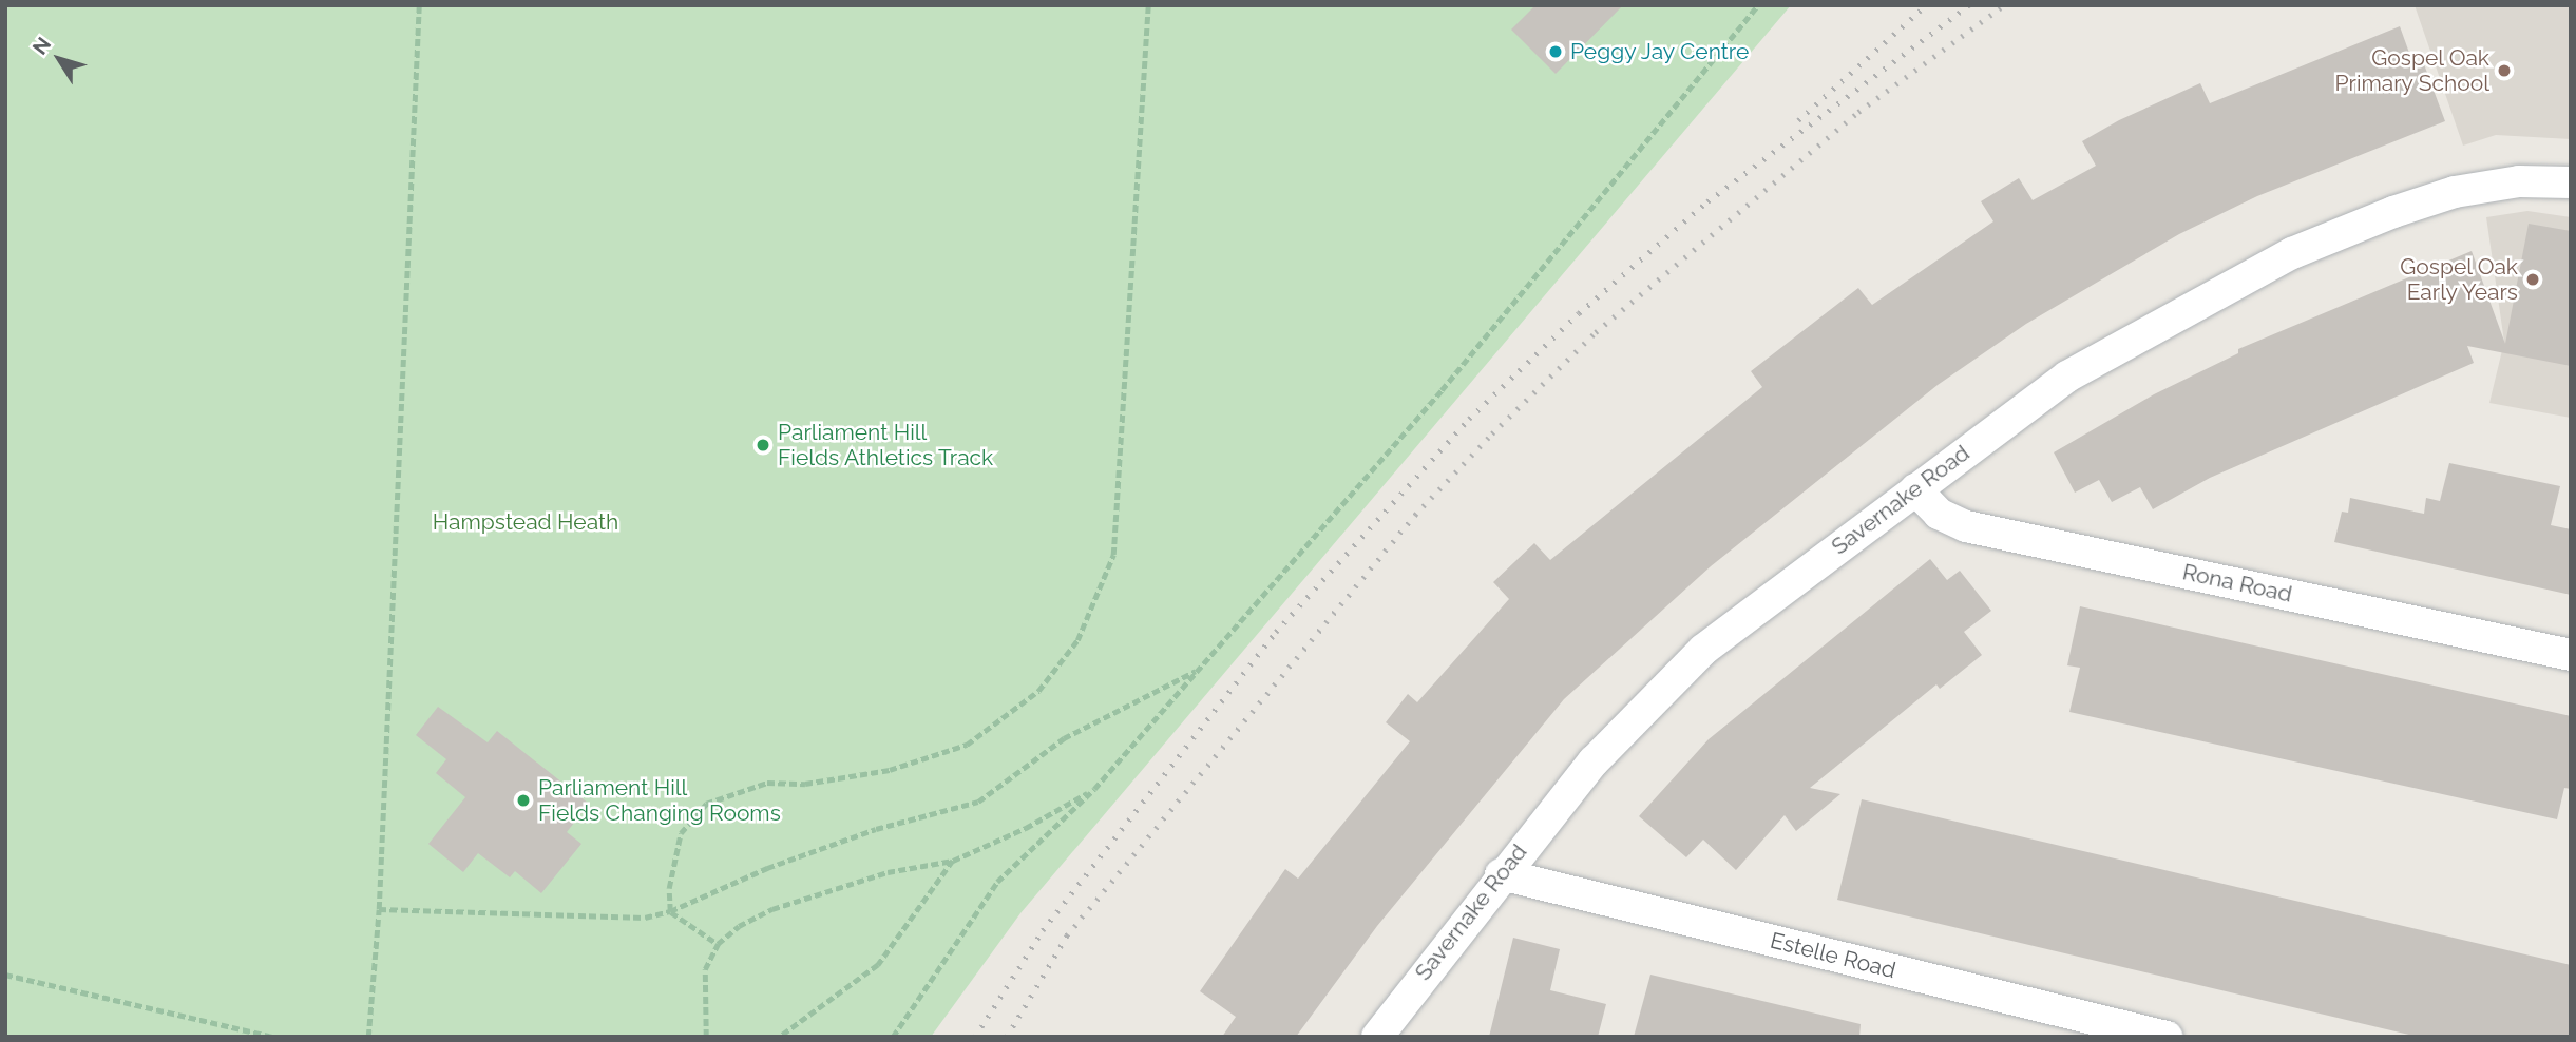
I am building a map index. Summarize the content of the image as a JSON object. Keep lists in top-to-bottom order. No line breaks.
{"streets":{"street":["Savernake Road","Rona Road","Estelle Road"]},"crossings":[["Savernake Road","Rona Road"],["Savernake Road","Estelle Road"]],"parks":["Hampstead Heath"],"places":["Peggy Jay Centre","Gospel Oak Primary School","Gospel Oak Early Years","Parliament Hill Fields Athletics Track","Parliament Hill Fields Changing Rooms"],"north":"top left"}
